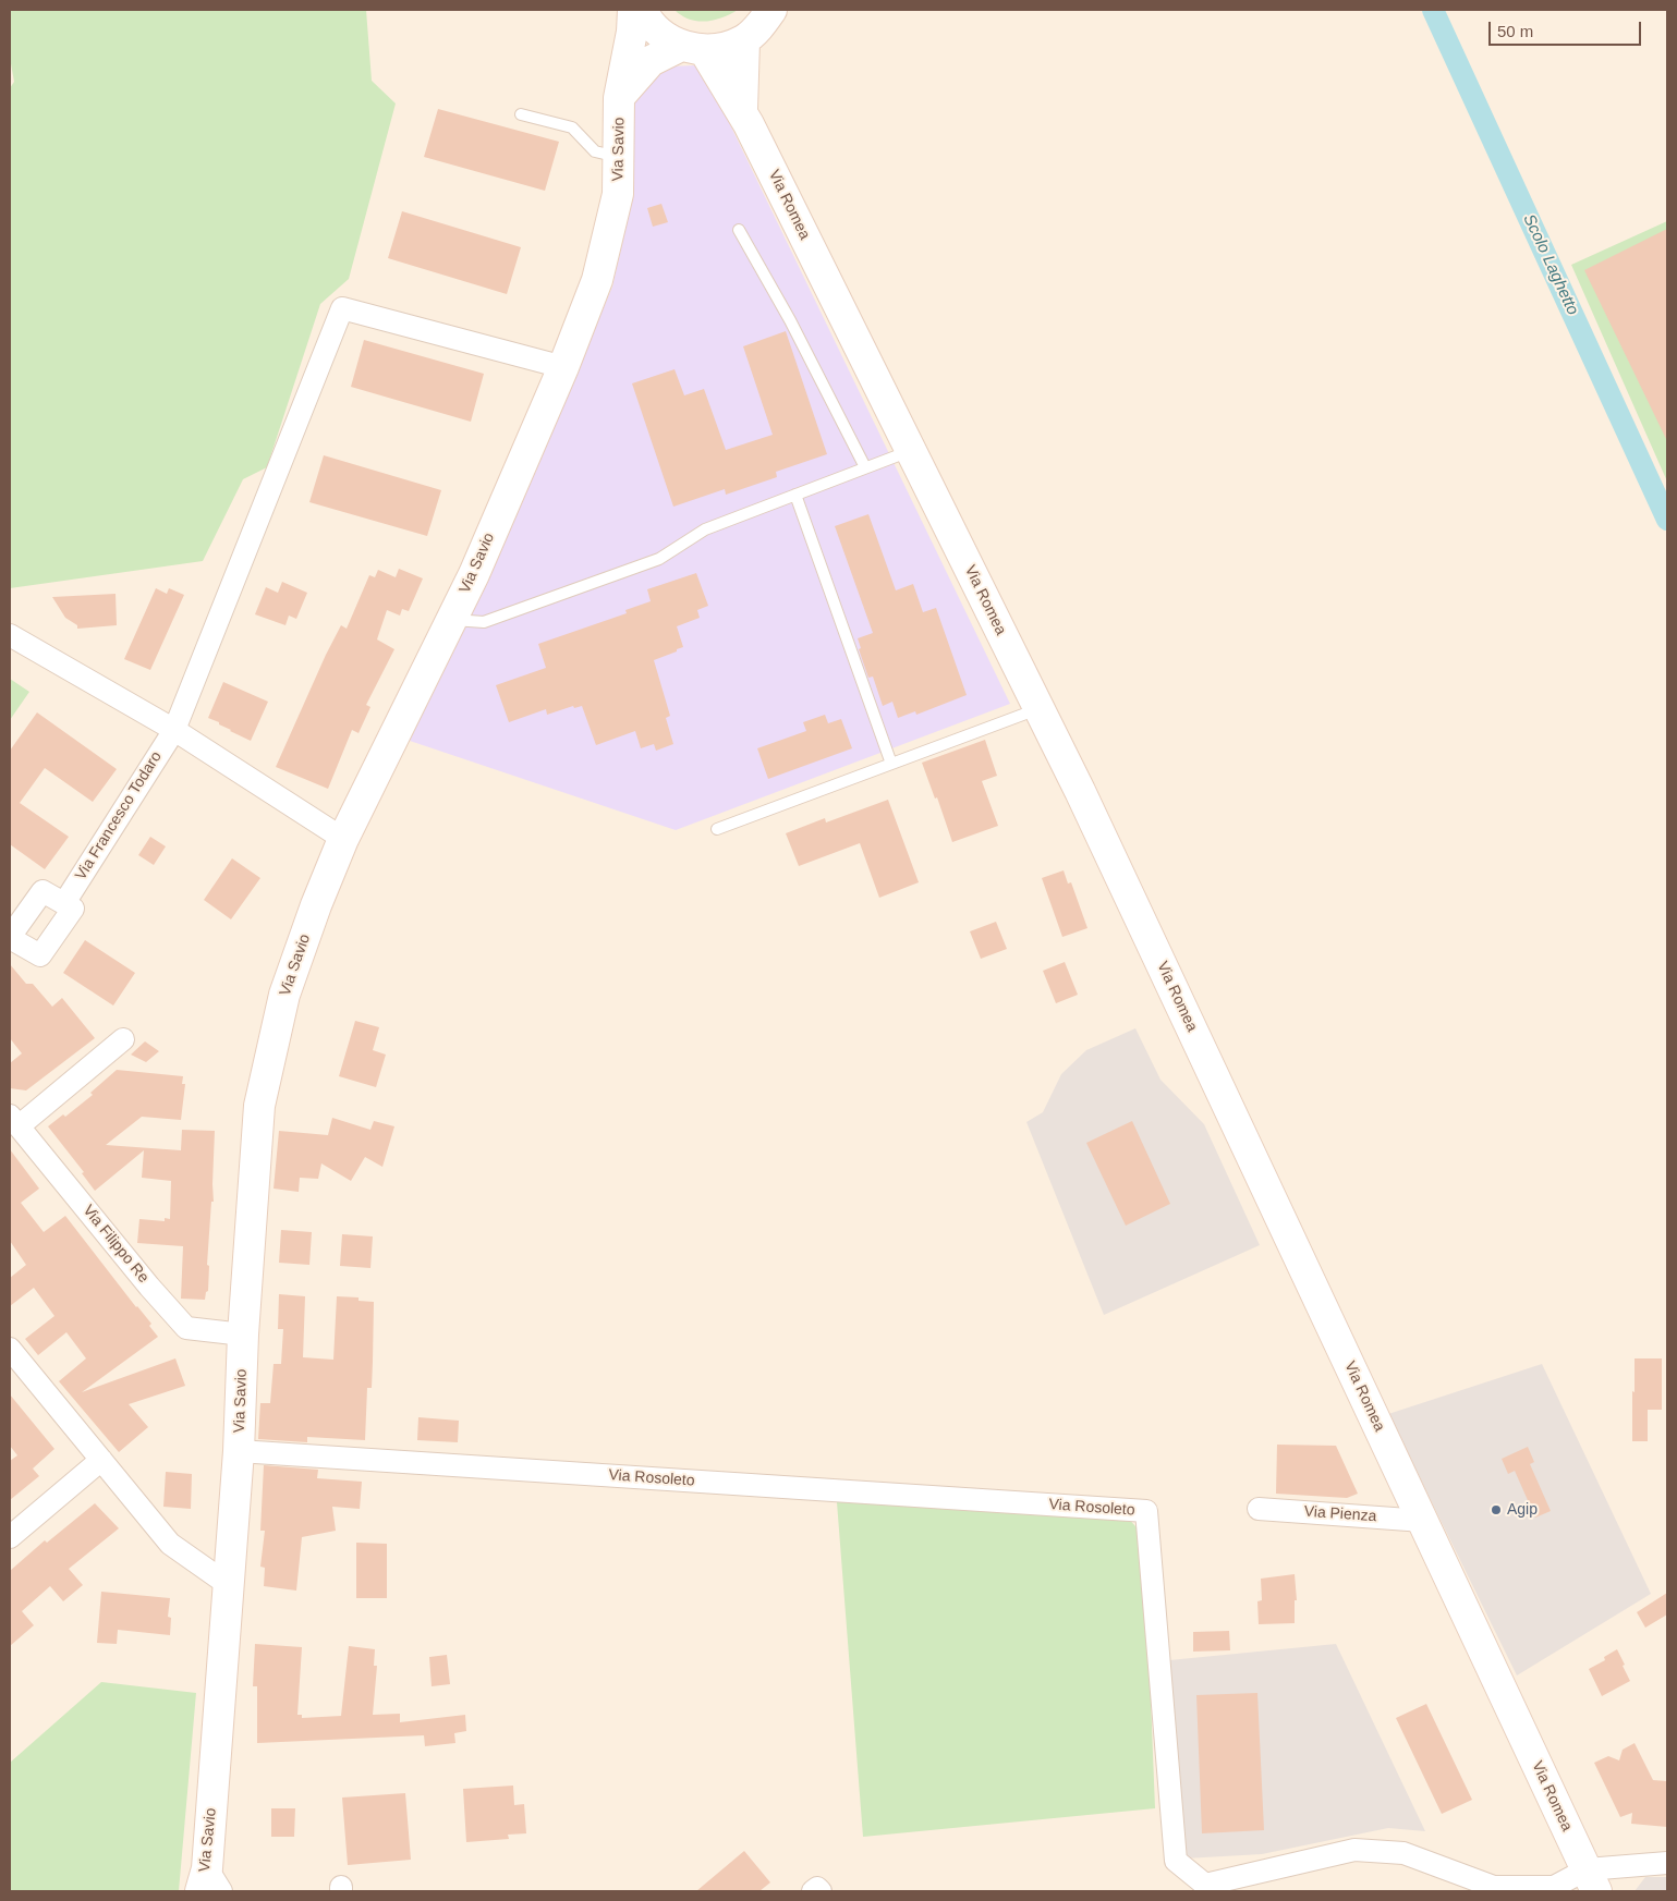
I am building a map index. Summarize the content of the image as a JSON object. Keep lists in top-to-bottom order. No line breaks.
{"streets":{"main road":["Via Savio","Via Romea"],"street":["Via Francesco Todaro","Via Filippo Re","Via Rosoleto","Via Pienza"]},"crossings":[["Via Savio","Via Romea"],["Via Savio","Via Francesco Todaro"],["Via Savio","Via Filippo Re"],["Via Savio","Via Rosoleto"],["Via Romea","Via Rosoleto"],["Via Romea","Via Pienza"]],"water":["Scolo Laghetto"],"places":["Agip"],"scale_bar":"50 m"}
